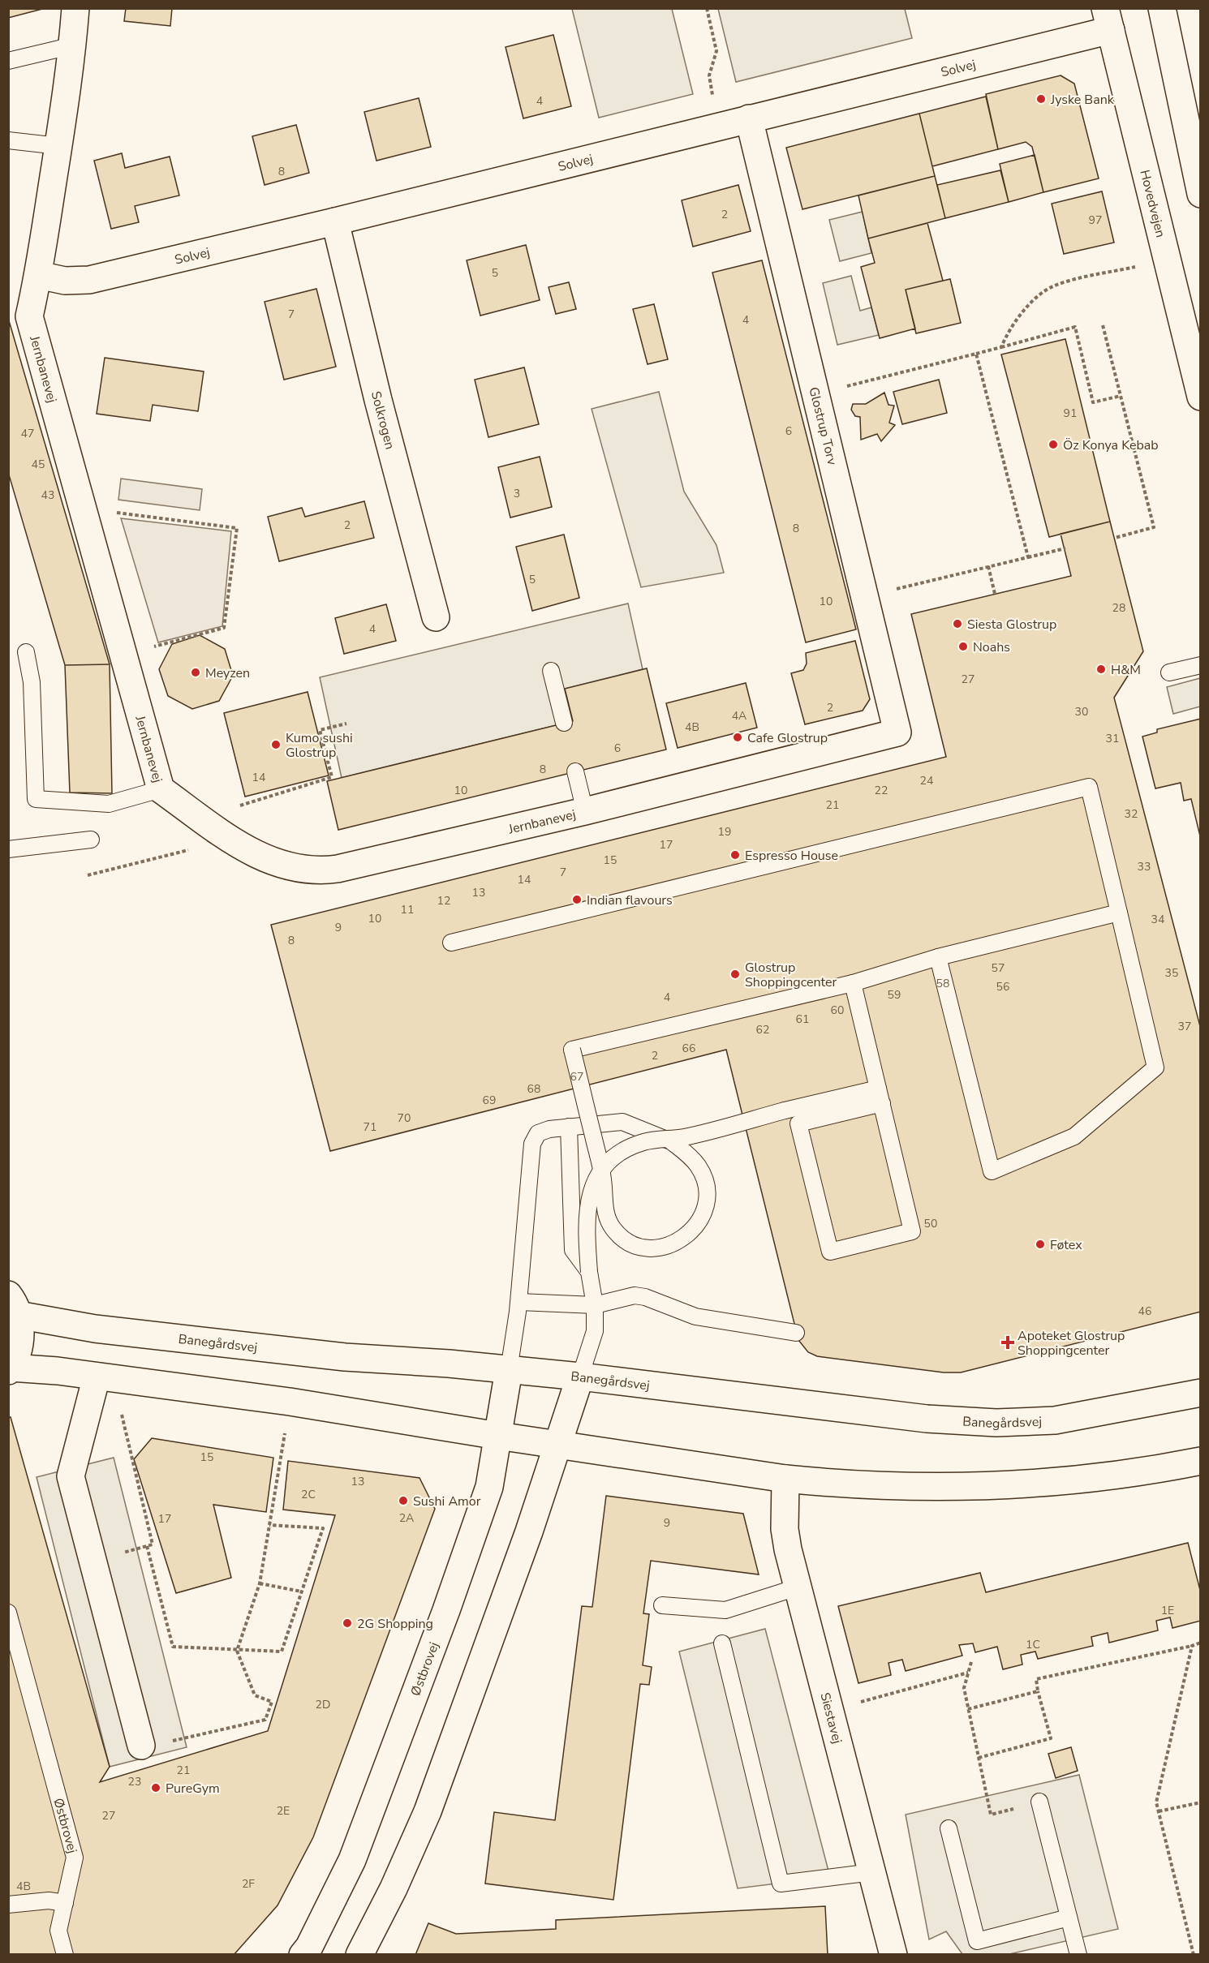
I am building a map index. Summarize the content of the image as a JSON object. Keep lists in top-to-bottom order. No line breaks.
{"streets":{"street":["Solvej","Hovedvejen","Jernbanevej","Solkrogen","Glostrup Torv","Banegårdsvej","Østbrovej","Siestavej"]},"crossings":[["Solvej","Hovedvejen"],["Solvej","Jernbanevej"],["Solvej","Solkrogen"],["Solvej","Glostrup Torv"],["Jernbanevej","Glostrup Torv"],["Banegårdsvej","Østbrovej"]],"places":{"other":["Jyske Bank","Öz Konya Kebab","Siesta Glostrup","Noahs","H&M","Meyzen","Cafe Glostrup","Kumo sushi Glostrup","Espresso House","Indian flavours","Glostrup Shoppingcenter","Føtex","Sushi Amor","2G Shopping","PureGym"],"health":["Apoteket Glostrup Shoppingcenter"]},"house_numbers":["4","8","2","97","5","7","4","91","6","47","45","3","43","2","8","5","10","28","4","27","2","30","4A","4B","31","6","8","14","24","10","22","21","32","19","17","15","33","7","14","13","12","11","10","34","9","8","57","35","58","56","59","4","60","61","37","62","66","2","67","68","69","70","71","50","46","15","13","2C","2A","17","9","1E","1C","2D","21","23","2E","27","2F","4B"]}
